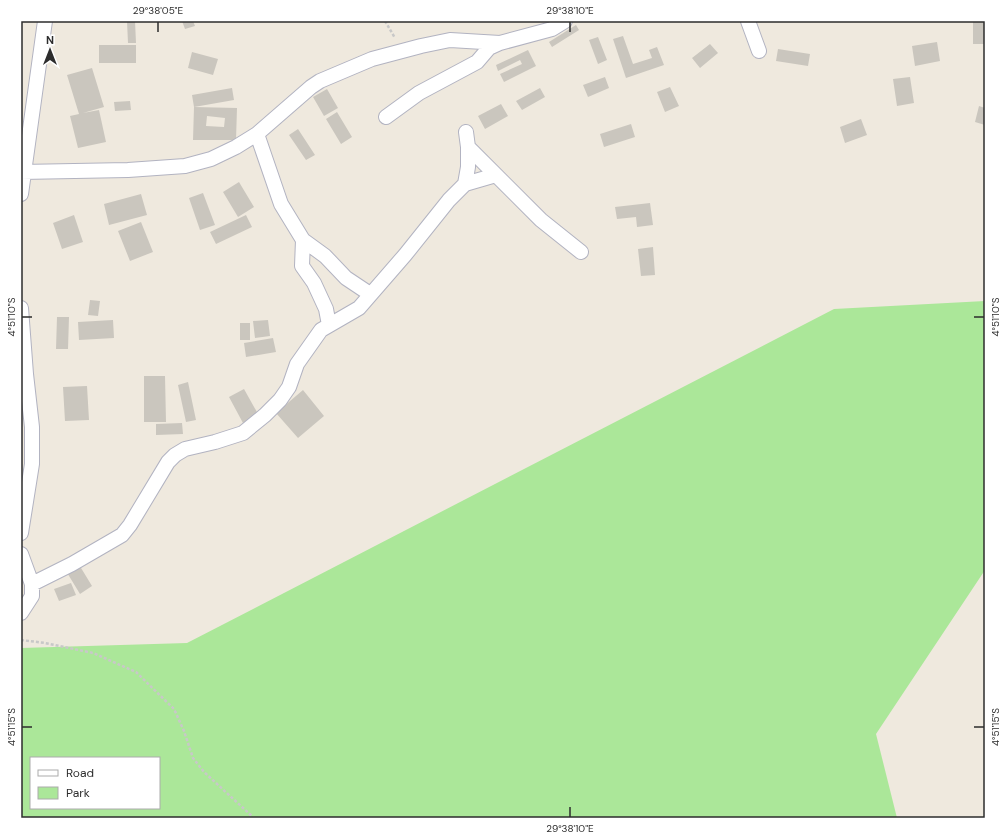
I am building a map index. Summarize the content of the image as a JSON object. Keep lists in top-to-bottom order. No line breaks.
{"legend":["Road","Park"],"north":"top","coordinates":["29°38'05\"E","29°38'10\"E","4°51'10\"S","4°51'15\"S"]}
